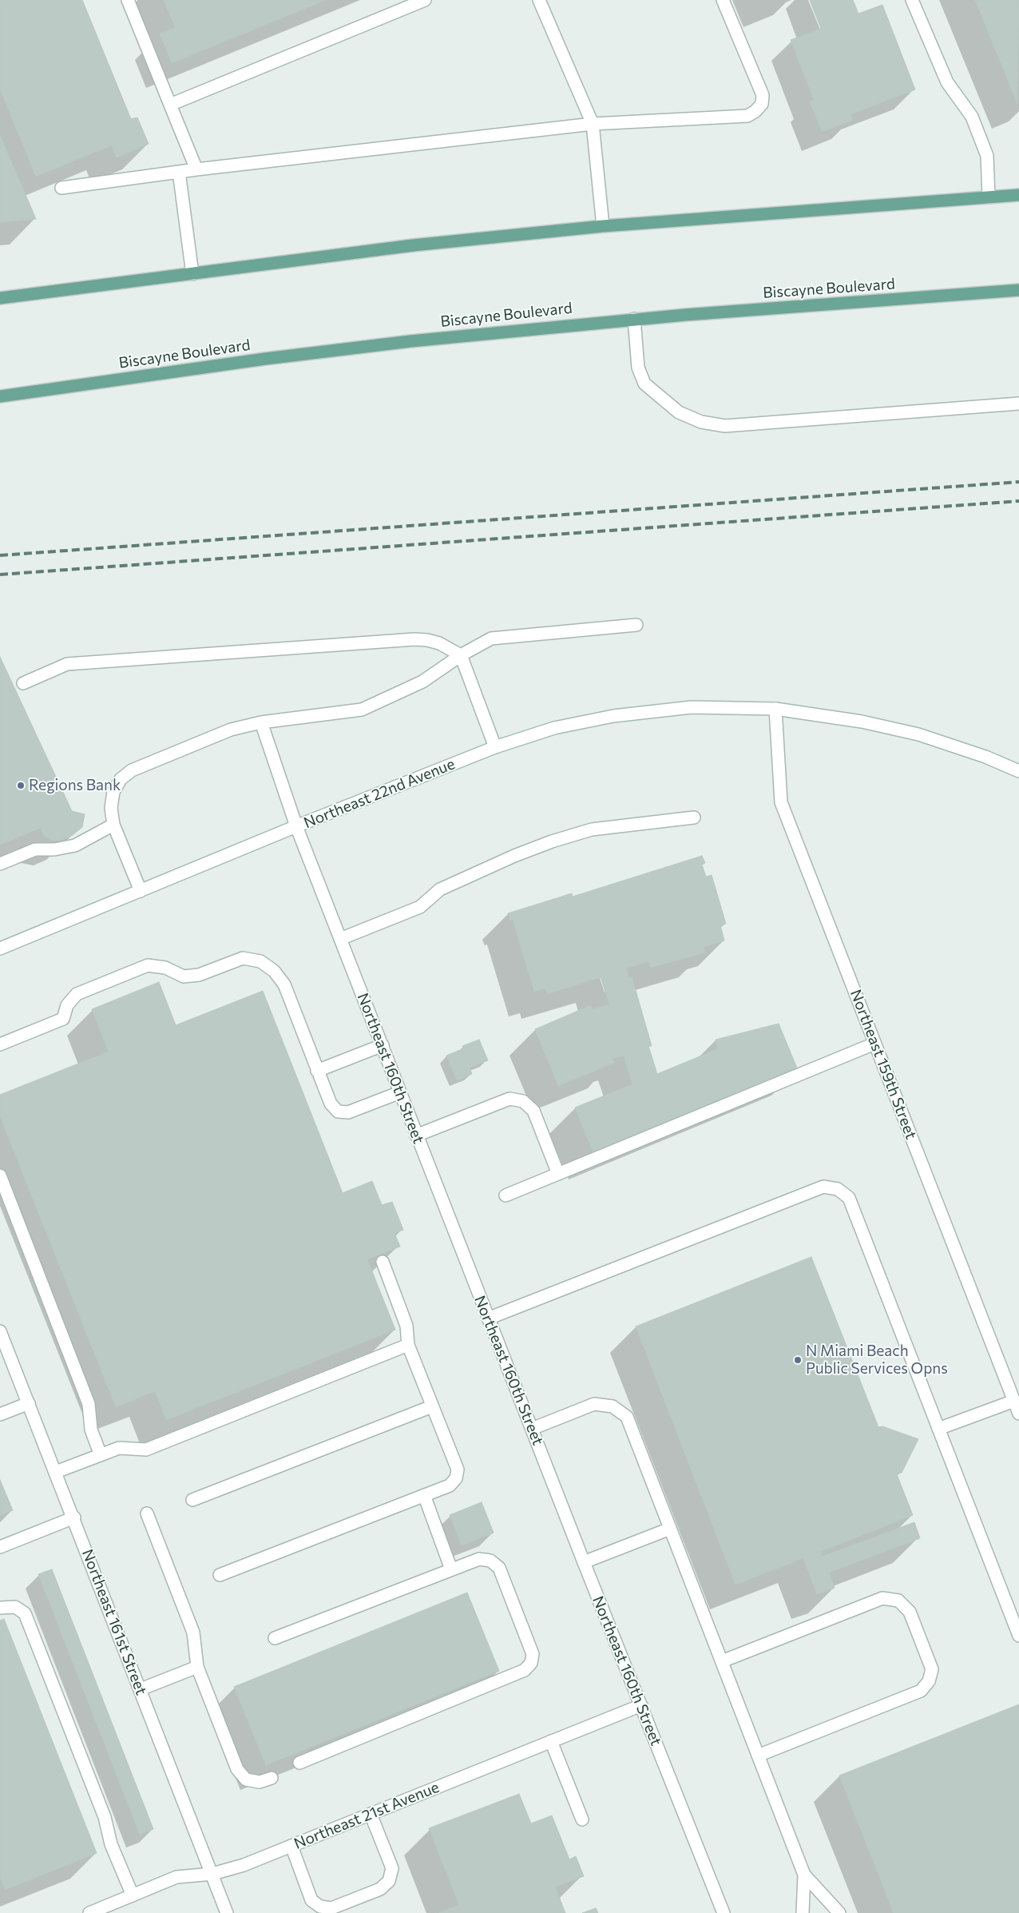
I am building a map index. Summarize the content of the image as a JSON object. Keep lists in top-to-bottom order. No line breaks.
{"streets":{"main road":["Biscayne Boulevard"],"street":["Northeast 22nd Avenue","Northeast 159th Street","Northeast 160th Street","Northeast 161st Street","Northeast 21st Avenue"]},"crossings":[["Northeast 22nd Avenue","Northeast 159th Street"],["Northeast 22nd Avenue","Northeast 160th Street"],["Northeast 160th Street","Northeast 21st Avenue"],["Northeast 161st Street","Northeast 21st Avenue"]],"places":["Regions Bank","N Miami Beach Public Services Opns"]}
